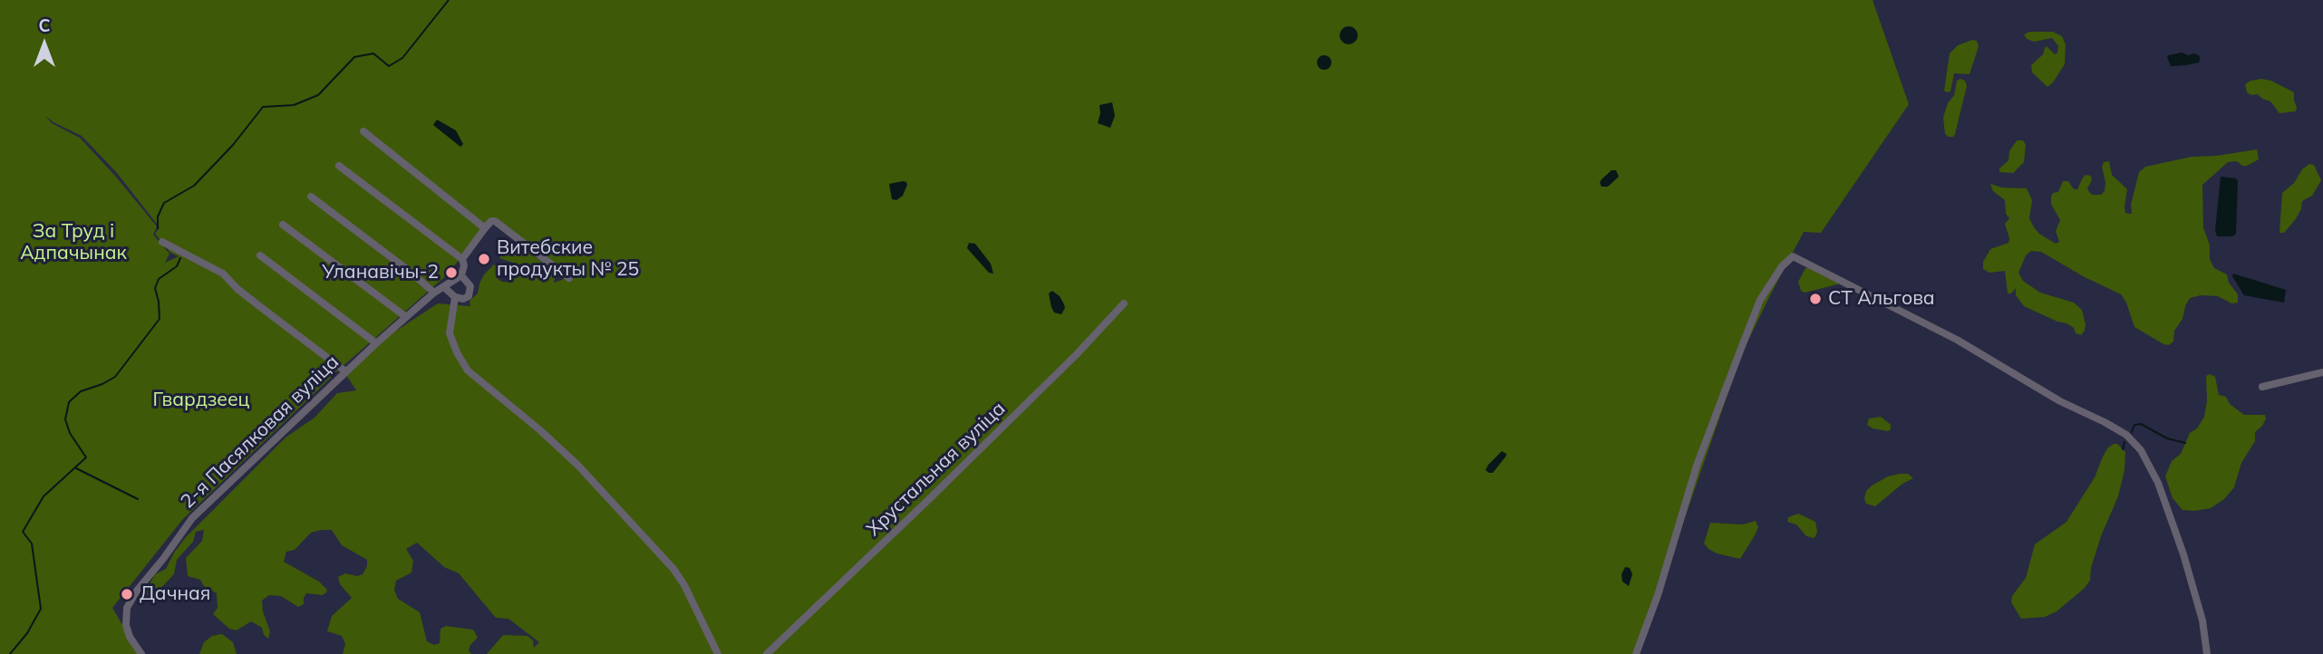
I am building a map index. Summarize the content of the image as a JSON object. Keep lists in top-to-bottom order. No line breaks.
{"streets":{"street":["2-я Пасялковая вуліца","Хрустальная вуліца"]},"parks":["За Труд і Адпачынак","Гвардзеец"],"places":["Витебские продукты № 25","Уланавічы-2","СТ Альгова","Дачная"],"north":"top"}
